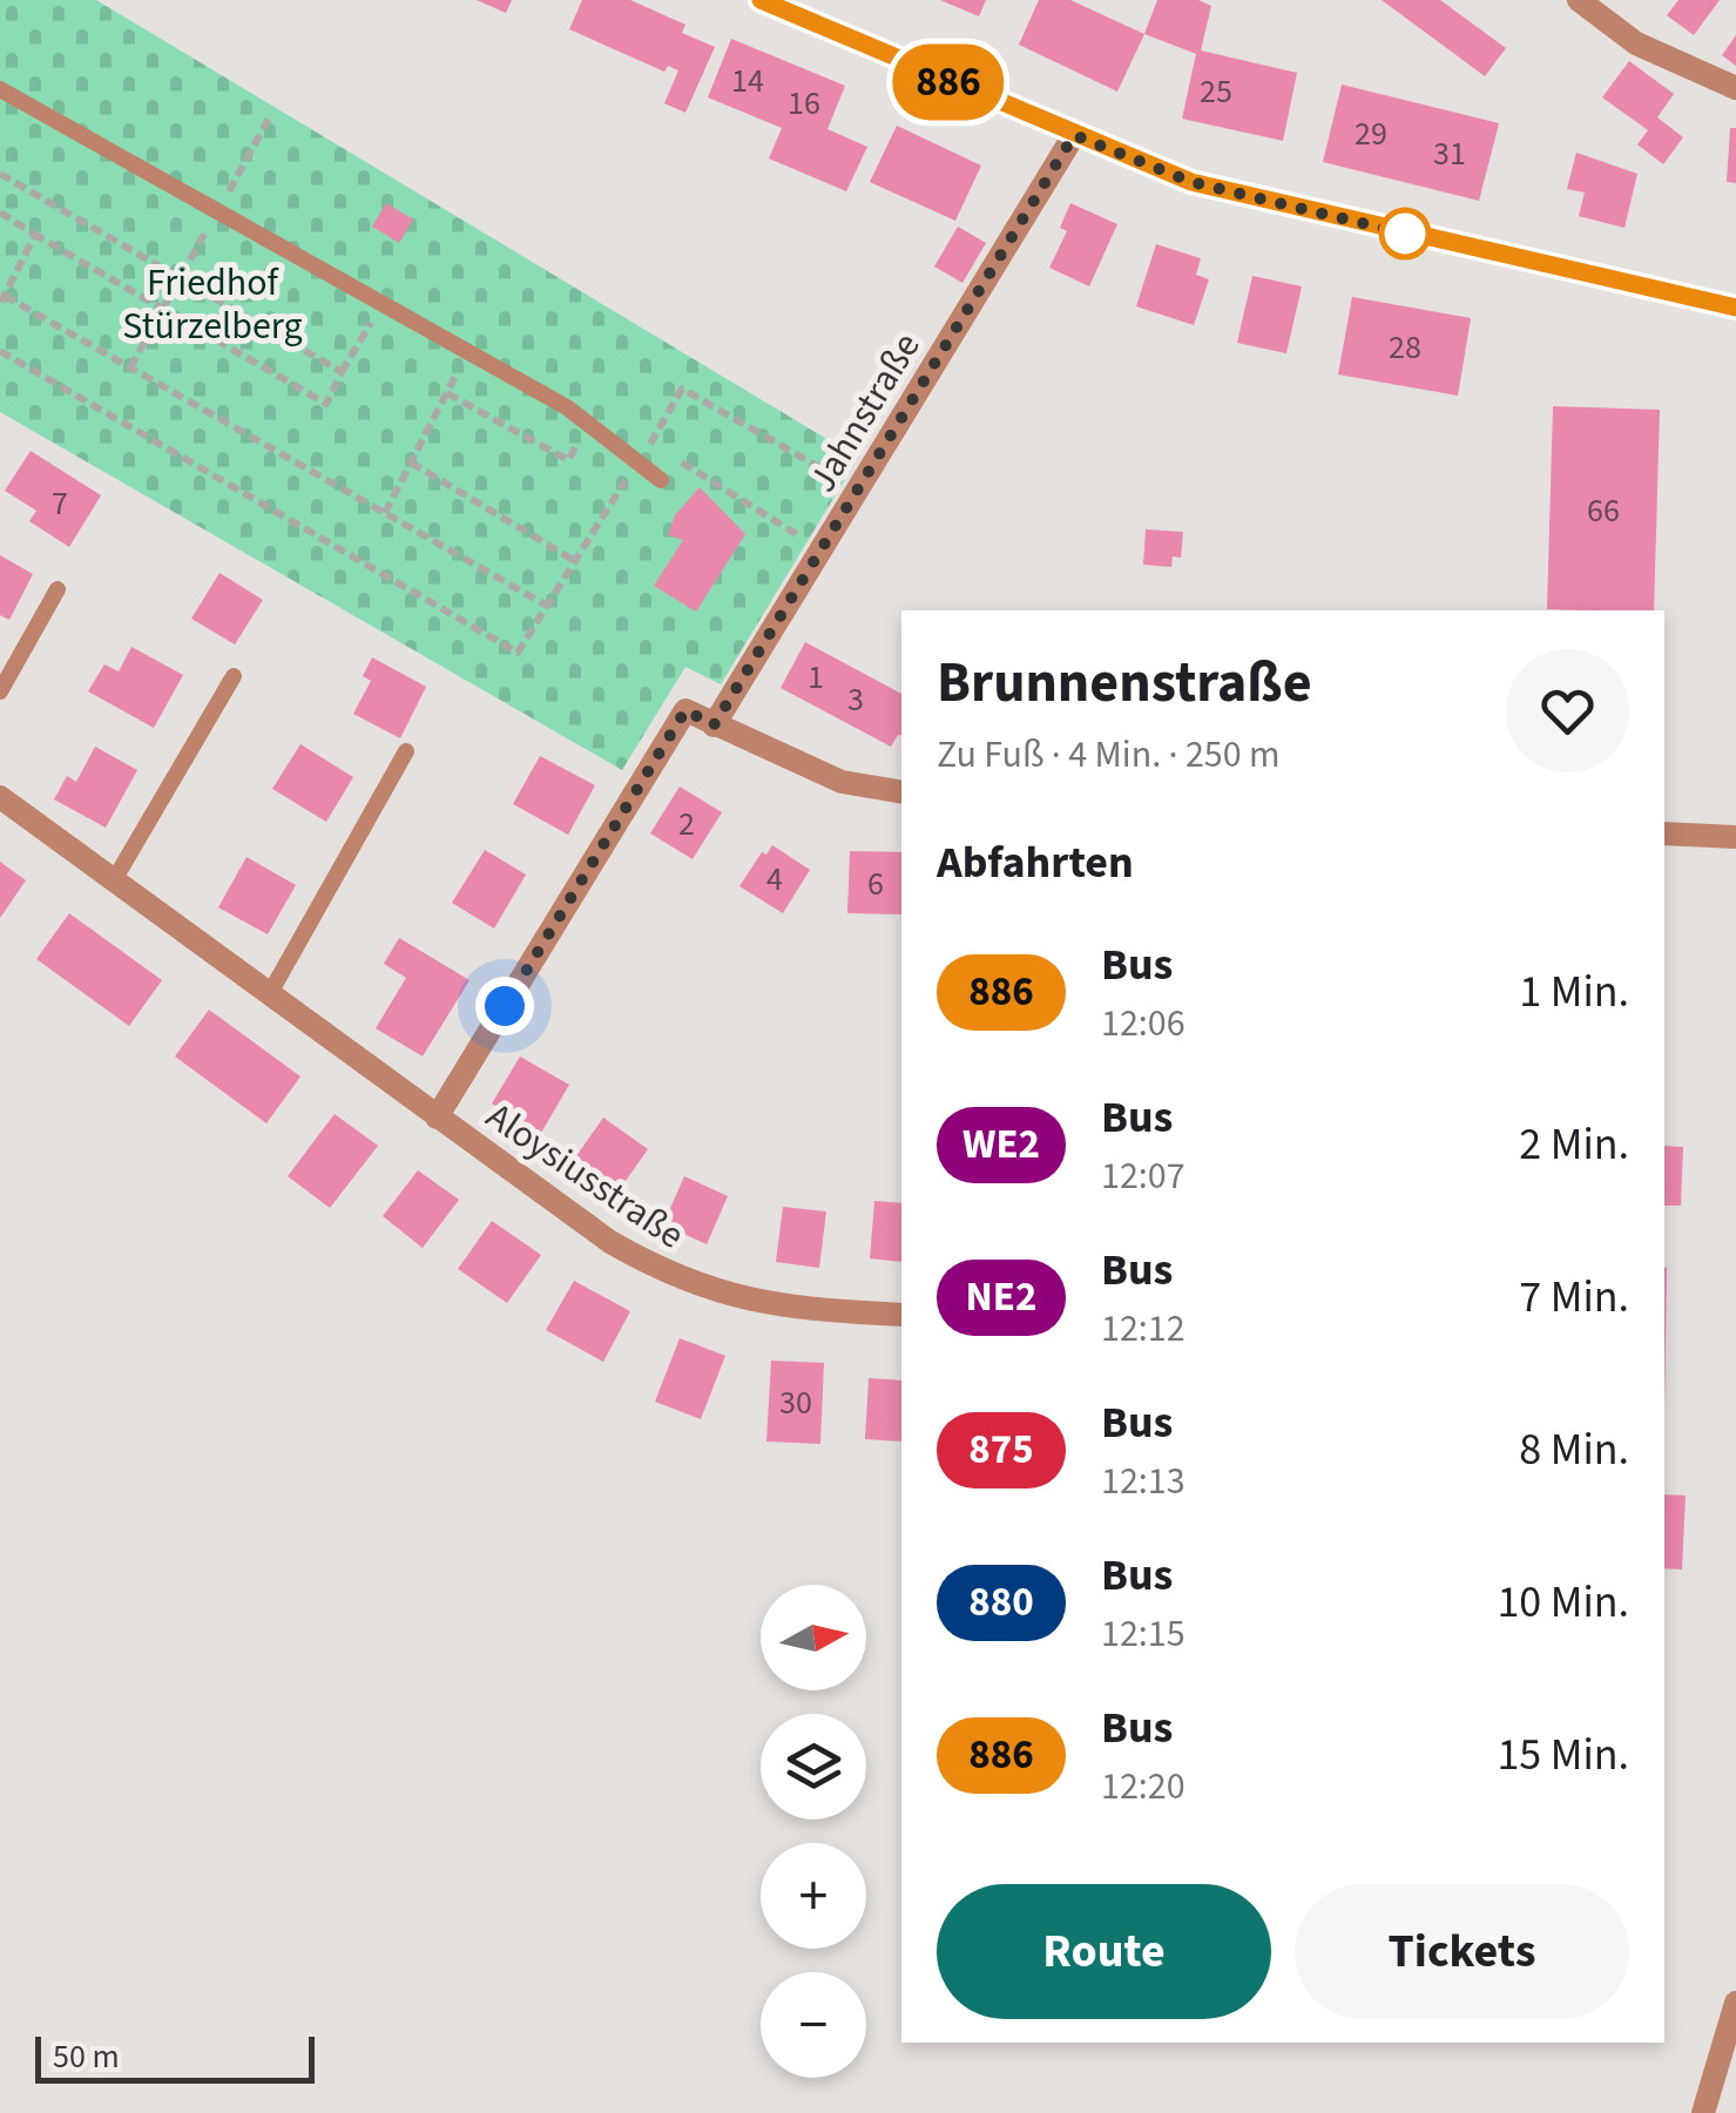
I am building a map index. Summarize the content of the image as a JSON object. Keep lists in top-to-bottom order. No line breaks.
{"streets":{"street":["Jahnstraße","Aloysiusstraße"]},"parks":["Friedhof Stürzelberg"],"lines":["bus line 886"],"house_numbers":["14","25","16","29","31","28","7","66","1","3","2","4","6","30"],"scale_bar":"50 m","north":"right","page":{"on_map":"886","heading":[["Brunnenstraße","Zu Fuß · 4 Min. · 250 m"],"Abfahrten"],"list":[{"mark":"886","name":"Bus","note":"12:06","value":"1 Min."},{"mark":"WE2","name":"Bus","note":"12:07","value":"2 Min."},{"mark":"NE2","name":"Bus","note":"12:12","value":"7 Min."},{"mark":"875","name":"Bus","note":"12:13","value":"8 Min."},{"mark":"880","name":"Bus","note":"12:15","value":"10 Min."},{"mark":"886","name":"Bus","note":"12:20","value":"15 Min."}],"map_buttons":["+","−"],"buttons":["Route","Tickets"],"scale":"50 m"}}
